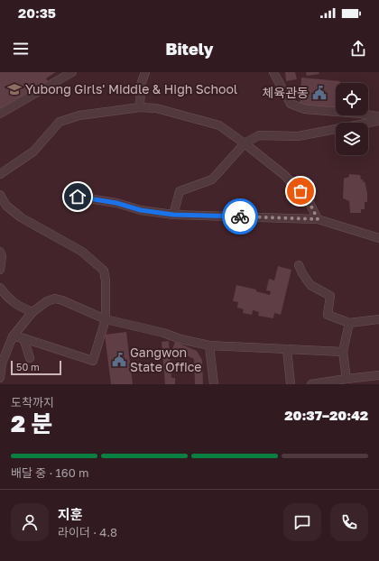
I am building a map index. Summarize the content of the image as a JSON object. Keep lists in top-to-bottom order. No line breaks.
{"places":{"school or university":["Yubong Girls' Middle & High School"],"public building":["체육관동","Gangwon State Office"]},"scale_bar":"50 m","page":{"status":"20:35","header":"Bitely","scale":"50 m","heading":["2 분","도착까지","20:37–20:42"],"panel":["지훈","라이더 · 4.8"],"bar":"배달 중 · 160 m"}}
